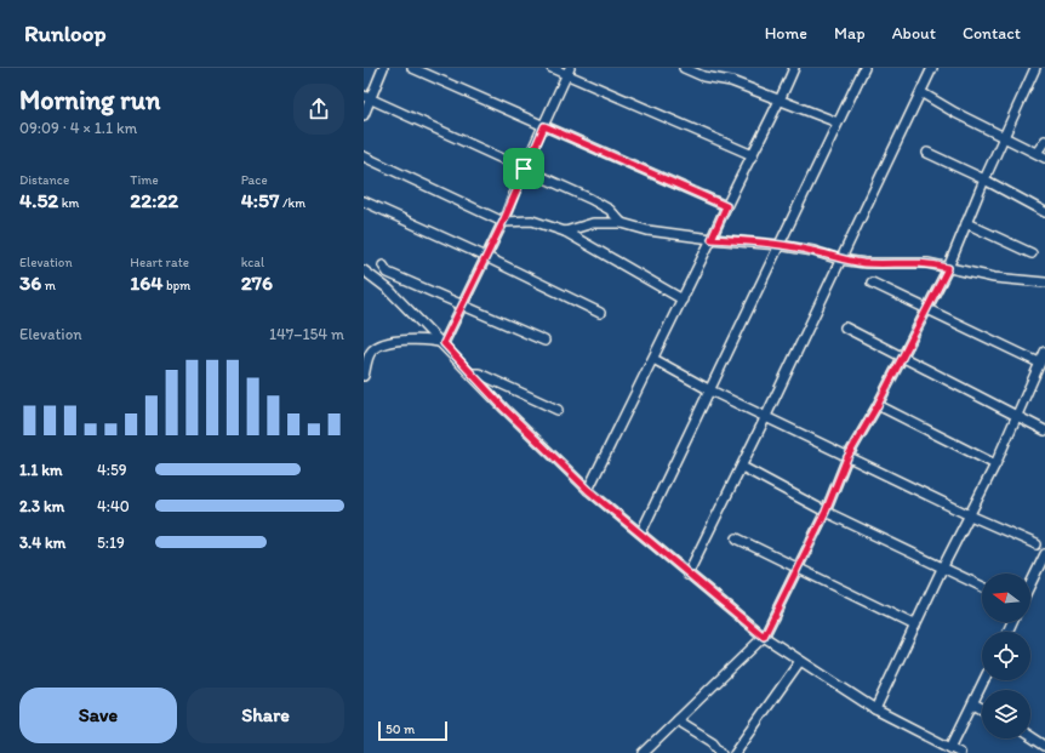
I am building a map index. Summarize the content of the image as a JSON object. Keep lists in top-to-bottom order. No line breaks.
{"scale_bar":"50 m","north":"left","page":{"header":"Runloop","nav":["Home","Map","About","Contact"],"heading":["Morning run","09:09 · 4 × 1.1 km"],"stats":[["Distance","4.52 km"],["Time","22:22"],["Pace","4:57 /km"],["Elevation","36 m"],["Heart rate","164 bpm"],["kcal","276"]],"chart":["Elevation","147–154 m"],"list":[{"name":"1.1 km","note":"4:59"},{"name":"2.3 km","note":"4:40"},{"name":"3.4 km","note":"5:19"}],"buttons":["Save","Share"],"scale":"50 m"}}
